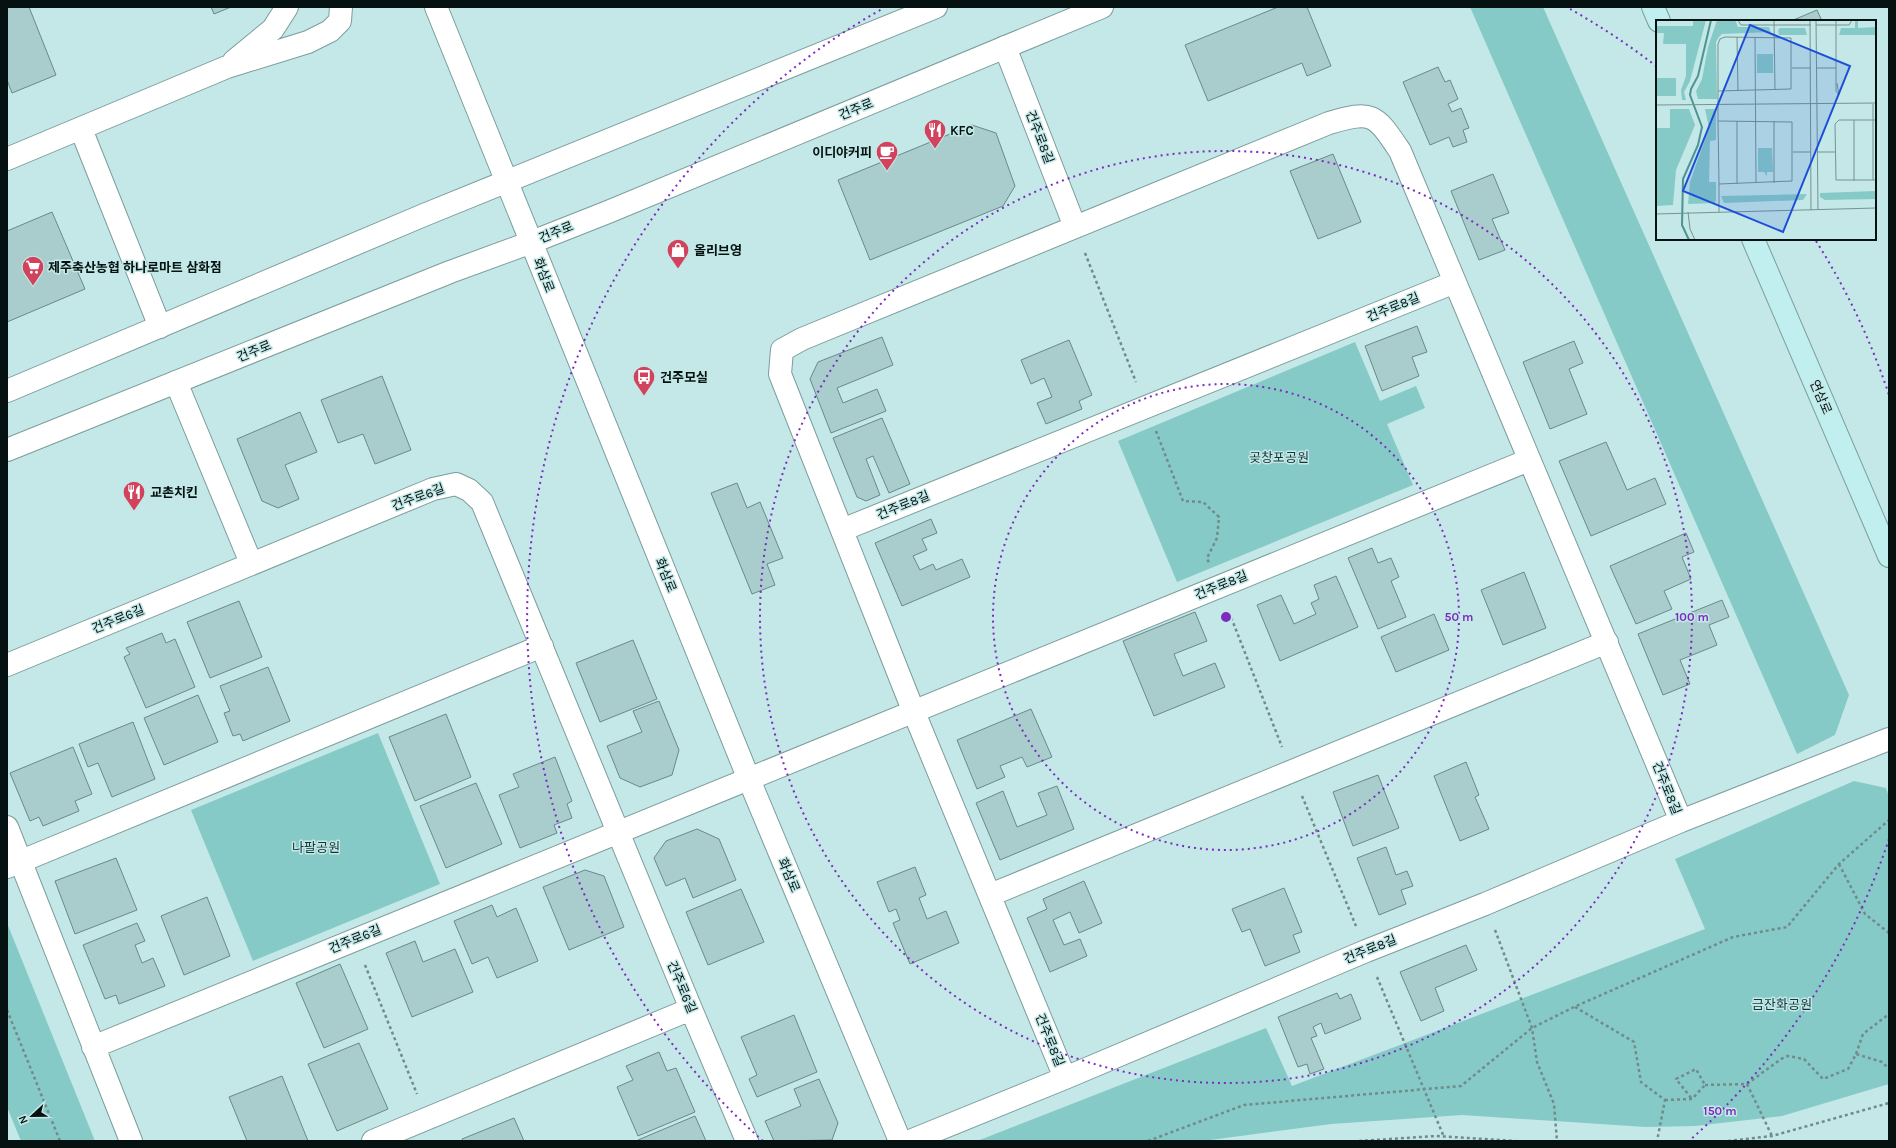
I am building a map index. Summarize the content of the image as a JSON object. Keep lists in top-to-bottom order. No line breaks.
{"streets":{"main road":["연삼로"],"street":["건주로","건주로8길","화삼로","건주로6길"]},"crossings":[["건주로","건주로8길"],["건주로","화삼로"]],"parks":["곶창포공원","나팔공원","금잔화공원"],"places":{"restaurant":["KFC","교촌치킨"],"cafe":["이디야커피"],"shop":["올리브영"],"supermarket":["제주축산농협 하나로마트 삼화점"],"bus stop":["건주모실"]},"north":"left","rings":["50 m","100 m","150 m"]}
